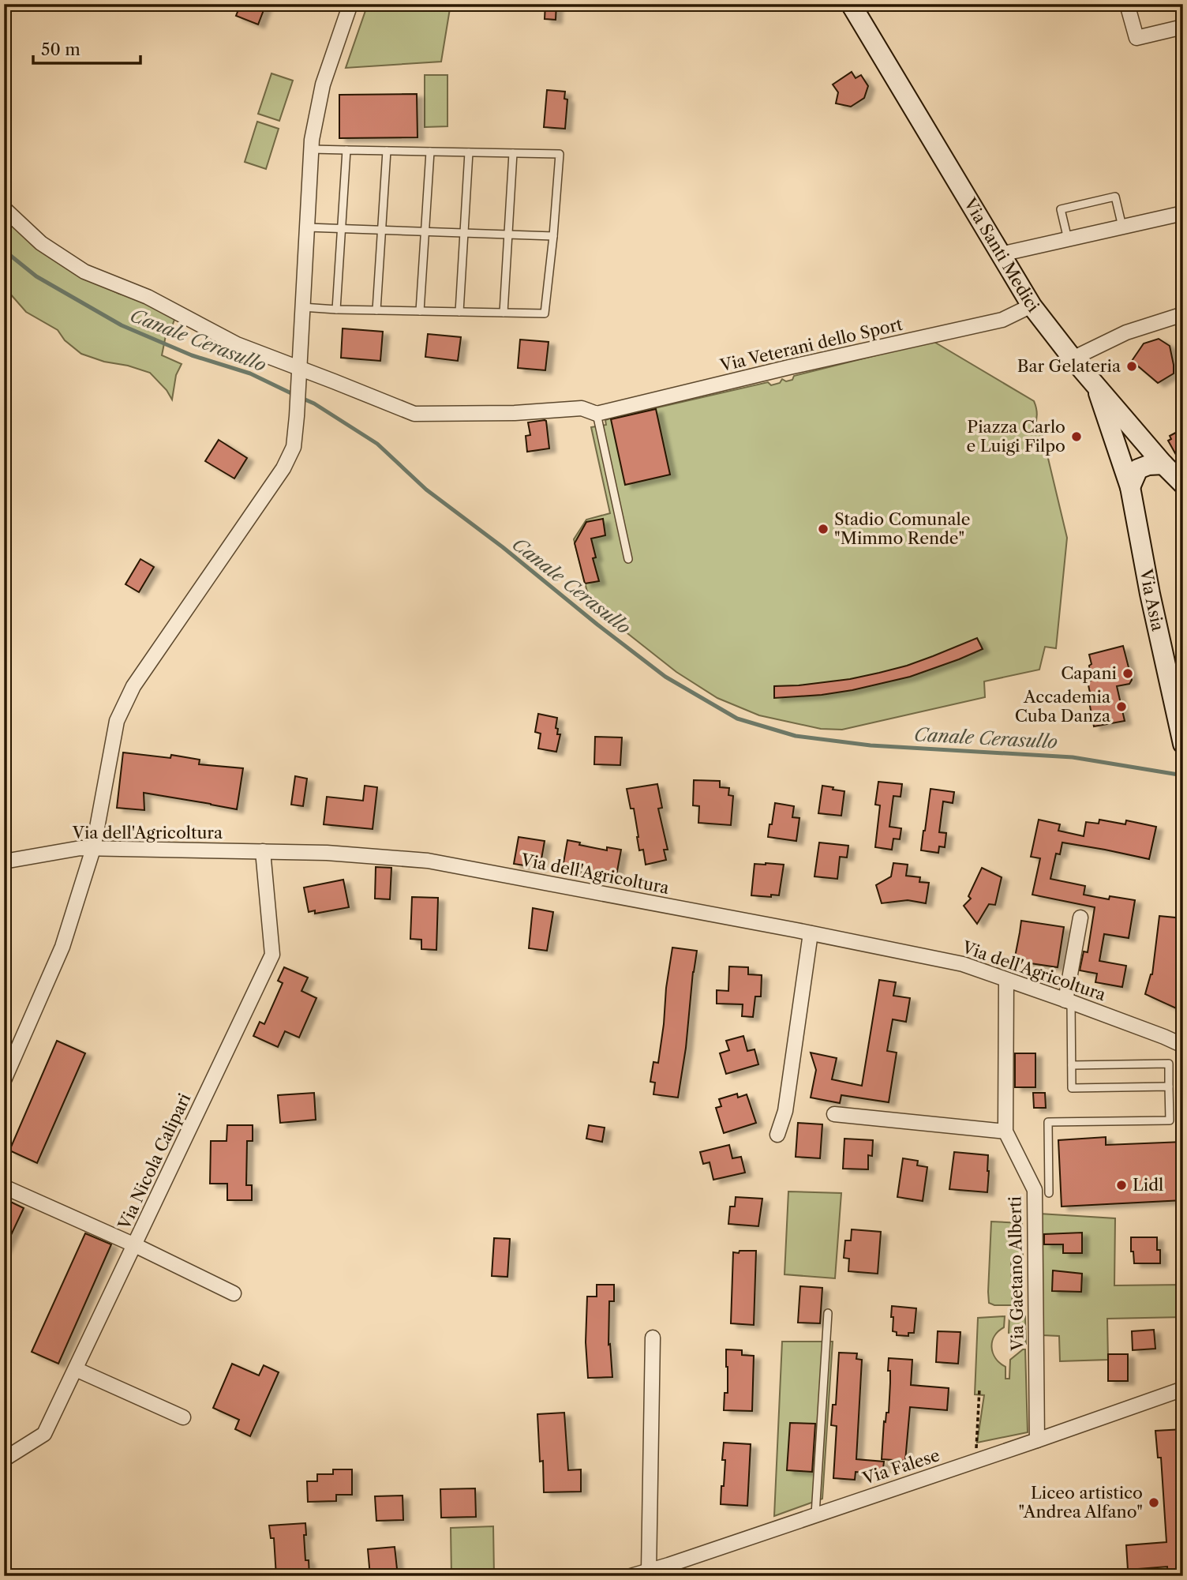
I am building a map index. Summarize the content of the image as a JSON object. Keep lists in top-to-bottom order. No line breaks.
{"streets":{"street":["Via Santi Medici","Via Veterani dello Sport","Via Asia","Via dell'Agricoltura","Via Nicola Calipari","Via Gaetano Alberti","Via Falese"]},"crossings":[["Via Santi Medici","Via Veterani dello Sport"],["Via Santi Medici","Via Asia"],["Via dell'Agricoltura","Via Nicola Calipari"],["Via dell'Agricoltura","Via Gaetano Alberti"],["Via Gaetano Alberti","Via Falese"]],"water":["Canale Cerasullo"],"places":["Bar Gelateria","Piazza Carlo e Luigi Filpo","Stadio Comunale \"Mimmo Rende\"","Capani","Accademia Cuba Danza","Lidl","Liceo artistico \"Andrea Alfano\""],"scale_bar":"50 m"}
